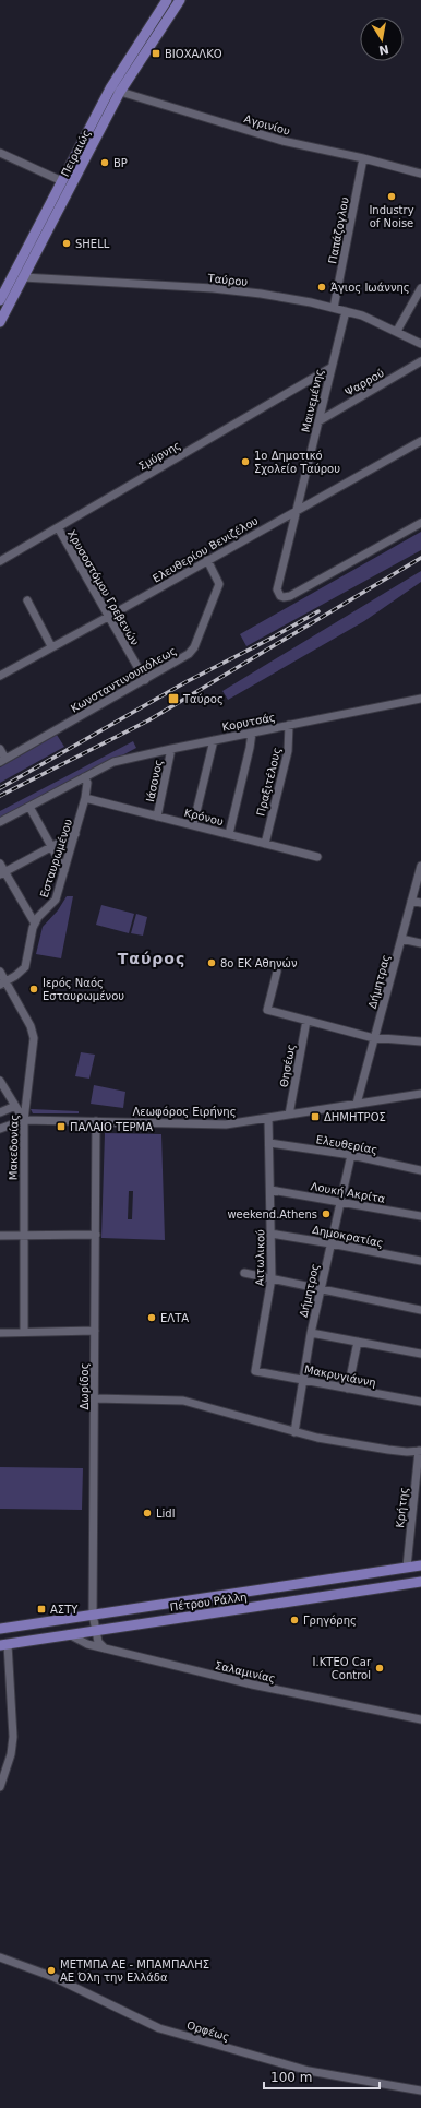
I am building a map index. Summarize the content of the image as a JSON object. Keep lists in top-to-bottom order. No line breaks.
{"streets":{"main road":["Πειραιώς","Πέτρου Ράλλη"],"street":["Αγρινίου","Παπάζογλου","Ταύρου","Ψαρρού","Μαινεμένης","Σμύρνης","Ελευθερίου Βενιζέλου","Χρυσοστόμου Γρεβενών","Κωνσταντινουπόλεως","Κορυτσάς","Ιάσονος","Πραξιτέλους","Κρόνου","Εσταυρωμένου","Δήμητρας","Θησέως","Λεωφόρος Ειρήνης","Ελευθερίας","Μακεδονίας","Λουκή Ακρίτα","Δημοκρατίας","Αιτωλικού","Δήμητρος","Μακρυγιάννη","Δωρίδος","Κρήτης","Σαλαμινίας","Ορφέως"]},"crossings":[["Αγρινίου","Πειραιώς"],["Αγρινίου","Παπάζογλου"],["Πειραιώς","Ταύρου"],["Παπάζογλου","Ταύρου"],["Ταύρου","Μαινεμένης"],["Ψαρρού","Μαινεμένης"],["Μαινεμένης","Σμύρνης"],["Μαινεμένης","Ελευθερίου Βενιζέλου"],["Σμύρνης","Χρυσοστόμου Γρεβενών"],["Ελευθερίου Βενιζέλου","Χρυσοστόμου Γρεβενών"],["Ελευθερίου Βενιζέλου","Κωνσταντινουπόλεως"],["Χρυσοστόμου Γρεβενών","Κωνσταντινουπόλεως"],["Κορυτσάς","Ιάσονος"],["Κορυτσάς","Πραξιτέλους"],["Κορυτσάς","Εσταυρωμένου"],["Ιάσονος","Κρόνου"],["Πραξιτέλους","Κρόνου"],["Κρόνου","Εσταυρωμένου"],["Εσταυρωμένου","Μακεδονίας"],["Δήμητρας","Λεωφόρος Ειρήνης"],["Θησέως","Λεωφόρος Ειρήνης"],["Λεωφόρος Ειρήνης","Μακεδονίας"],["Λεωφόρος Ειρήνης","Αιτωλικού"],["Λεωφόρος Ειρήνης","Δωρίδος"],["Ελευθερίας","Αιτωλικού"],["Ελευθερίας","Δήμητρος"],["Λουκή Ακρίτα","Αιτωλικού"],["Λουκή Ακρίτα","Δήμητρος"],["Δημοκρατίας","Αιτωλικού"],["Δημοκρατίας","Δήμητρος"],["Αιτωλικού","Μακρυγιάννη"],["Δήμητρος","Μακρυγιάννη"],["Δωρίδος","Πέτρου Ράλλη"],["Δωρίδος","Σαλαμινίας"],["Κρήτης","Πέτρου Ράλλη"],["Πέτρου Ράλλη","Σαλαμινίας"]],"districts":["Ταύρος"],"places":{"transit":["ΒΙΟΧΑΛΚΟ","Ταύρος","ΔΗΜΗΤΡΟΣ","ΠΑΛΑΙΟ ΤΕΡΜΑ","ΑΣΤΥ"],"other":["BP","Industry of Noise","SHELL","Άγιος Ιωάννης","1ο Δημοτικό Σχολείο Ταύρου","8ο ΕΚ Αθηνών","Ιερός Ναός Εσταυρωμένου","weekend.Athens","ΕΛΤΑ","Lidl","Γρηγόρης","Ι.ΚΤΕΟ Car Control","ΜΕΤΜΠΑ ΑΕ - ΜΠΑΜΠΑΛΗΣ ΑΕ Όλη την Ελλάδα"]},"scale_bar":"100 m","north":"bottom"}
